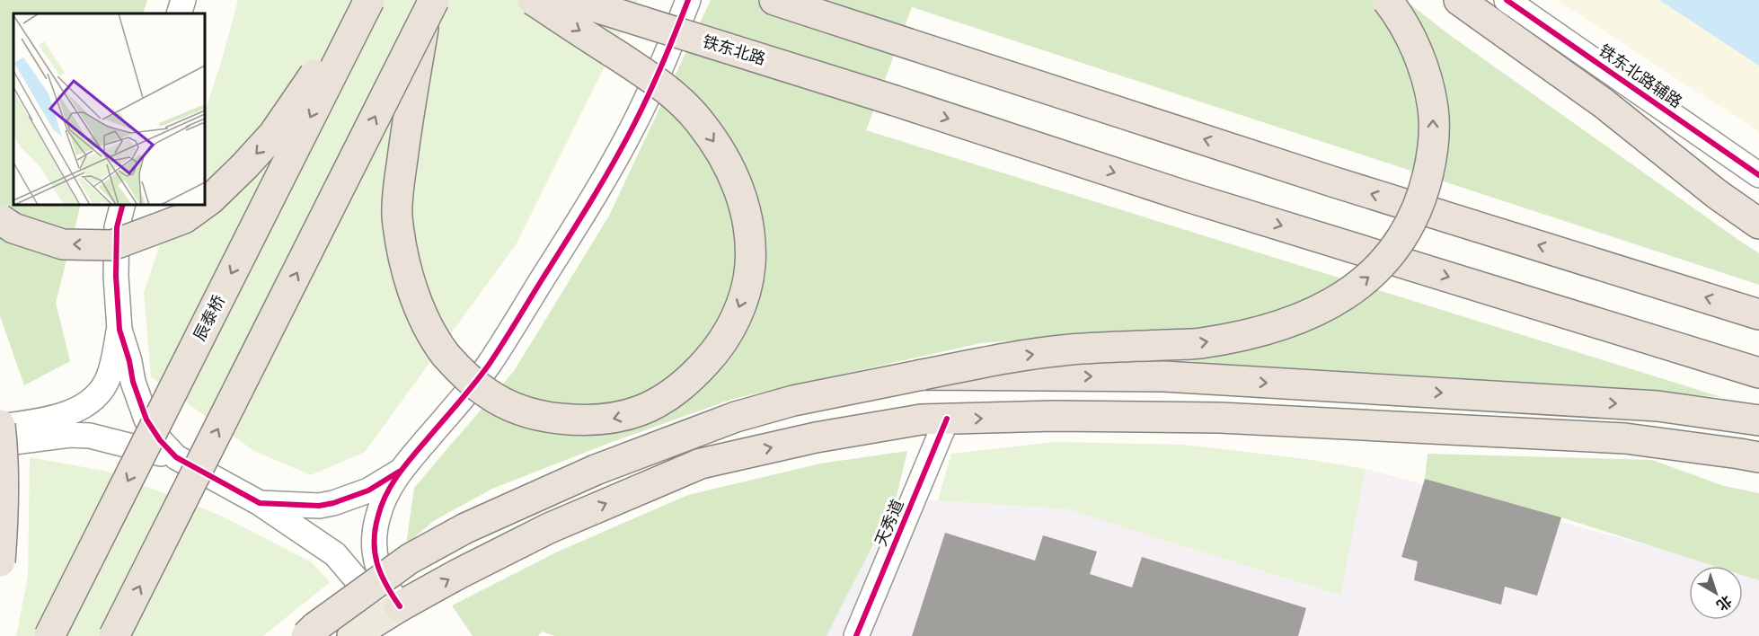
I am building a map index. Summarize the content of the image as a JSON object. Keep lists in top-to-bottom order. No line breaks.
{"streets":{"highway":["铁东北路","辰泰桥"],"street":["铁东北路辅路","天秀道"]},"north":"bottom right"}
